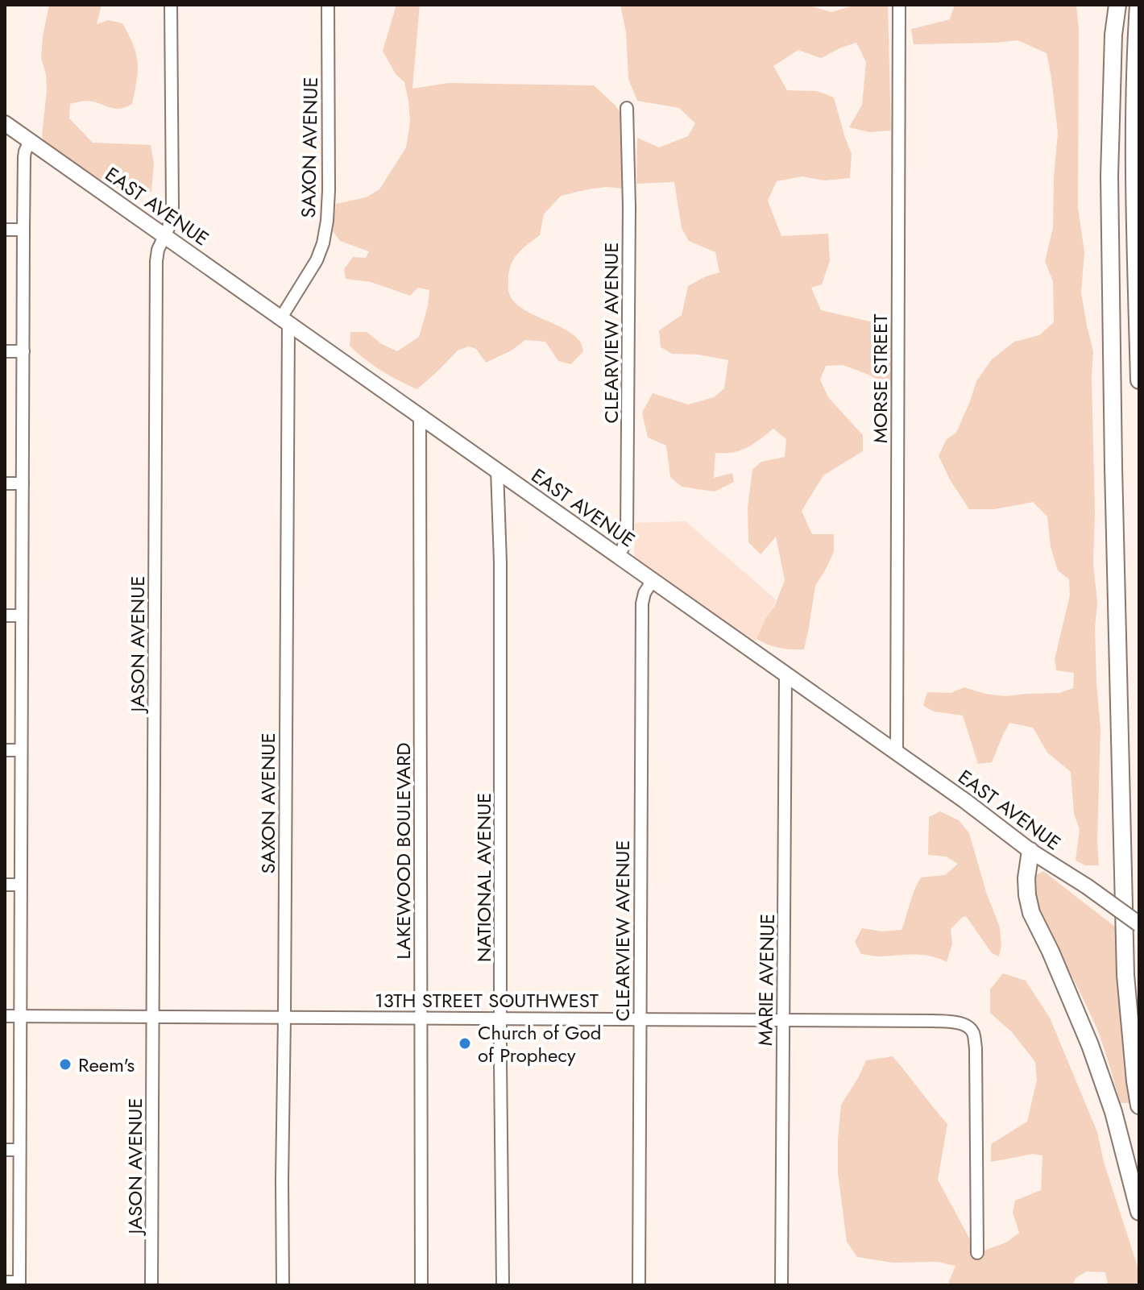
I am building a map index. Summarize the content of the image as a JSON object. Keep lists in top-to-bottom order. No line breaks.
{"streets":{"main road":["EAST AVENUE"],"street":["SAXON AVENUE","CLEARVIEW AVENUE","MORSE STREET","JASON AVENUE","LAKEWOOD BOULEVARD","NATIONAL AVENUE","MARIE AVENUE","13TH STREET SOUTHWEST"]},"crossings":[["SAXON AVENUE","EAST AVENUE"],["SAXON AVENUE","13TH STREET SOUTHWEST"],["EAST AVENUE","CLEARVIEW AVENUE"],["EAST AVENUE","MORSE STREET"],["EAST AVENUE","JASON AVENUE"],["EAST AVENUE","LAKEWOOD BOULEVARD"],["EAST AVENUE","NATIONAL AVENUE"],["EAST AVENUE","MARIE AVENUE"],["CLEARVIEW AVENUE","13TH STREET SOUTHWEST"],["JASON AVENUE","13TH STREET SOUTHWEST"],["LAKEWOOD BOULEVARD","13TH STREET SOUTHWEST"],["NATIONAL AVENUE","13TH STREET SOUTHWEST"],["MARIE AVENUE","13TH STREET SOUTHWEST"]],"places":["Church of God of Prophecy","Reem's"]}
